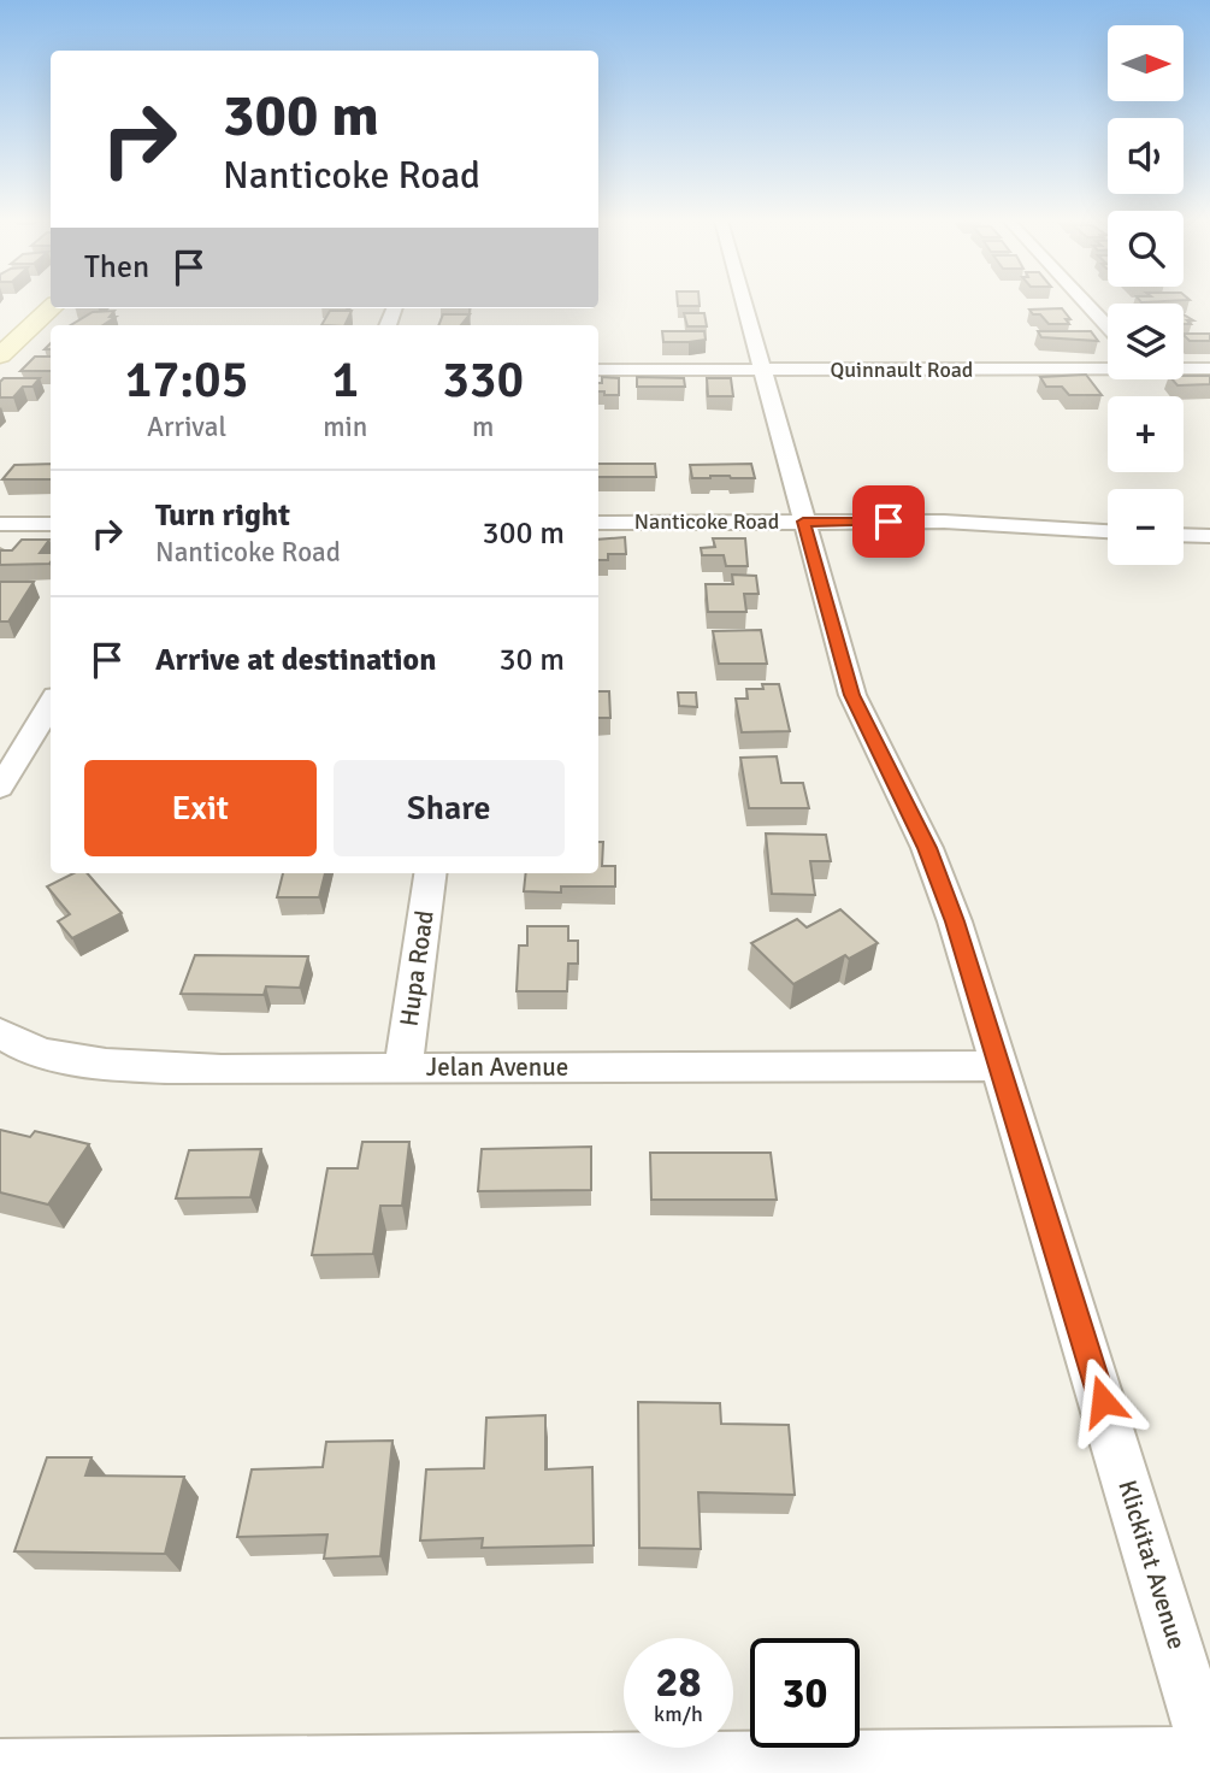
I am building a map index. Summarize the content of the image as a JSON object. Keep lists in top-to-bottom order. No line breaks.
{"streets":{"street":["Quinnault Road","Nanticoke Road","Hupa Road","Jelan Avenue","Klickitat Avenue"]},"crossings":[["Quinnault Road","Klickitat Avenue"],["Nanticoke Road","Klickitat Avenue"],["Hupa Road","Jelan Avenue"],["Jelan Avenue","Klickitat Avenue"]],"north":"right","page":{"map_buttons":["+","−"],"turn":["300 m","Nanticoke Road"],"then":"Then","eta":["17:05","Arrival","1","min","330","m"],"list":[{"name":"Turn right","note":"Nanticoke Road","value":"300 m"},{"name":"Arrive at destination","value":"30 m"}],"buttons":["Exit","Share"],"speed":"28 km/h","limit":"30"}}
